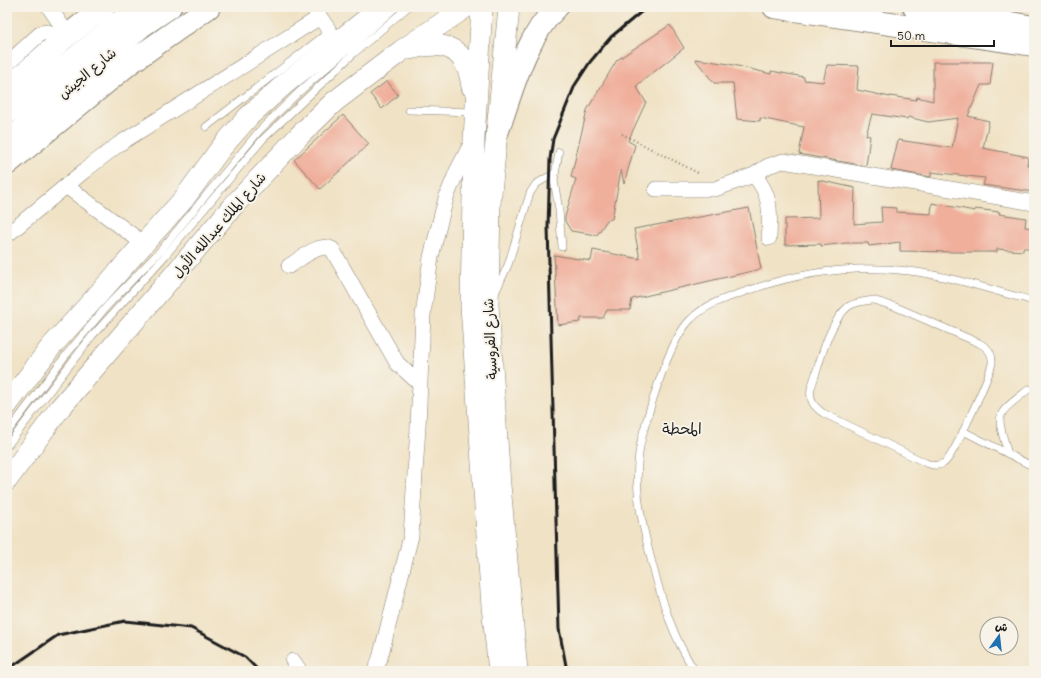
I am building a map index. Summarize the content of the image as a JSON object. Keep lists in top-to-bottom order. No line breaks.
{"streets":{"main road":["شارع الجيش","شارع الملك عبدالله الأول","شارع الفروسية"]},"districts":["المحطة"],"scale_bar":"50 m","north":"top"}
